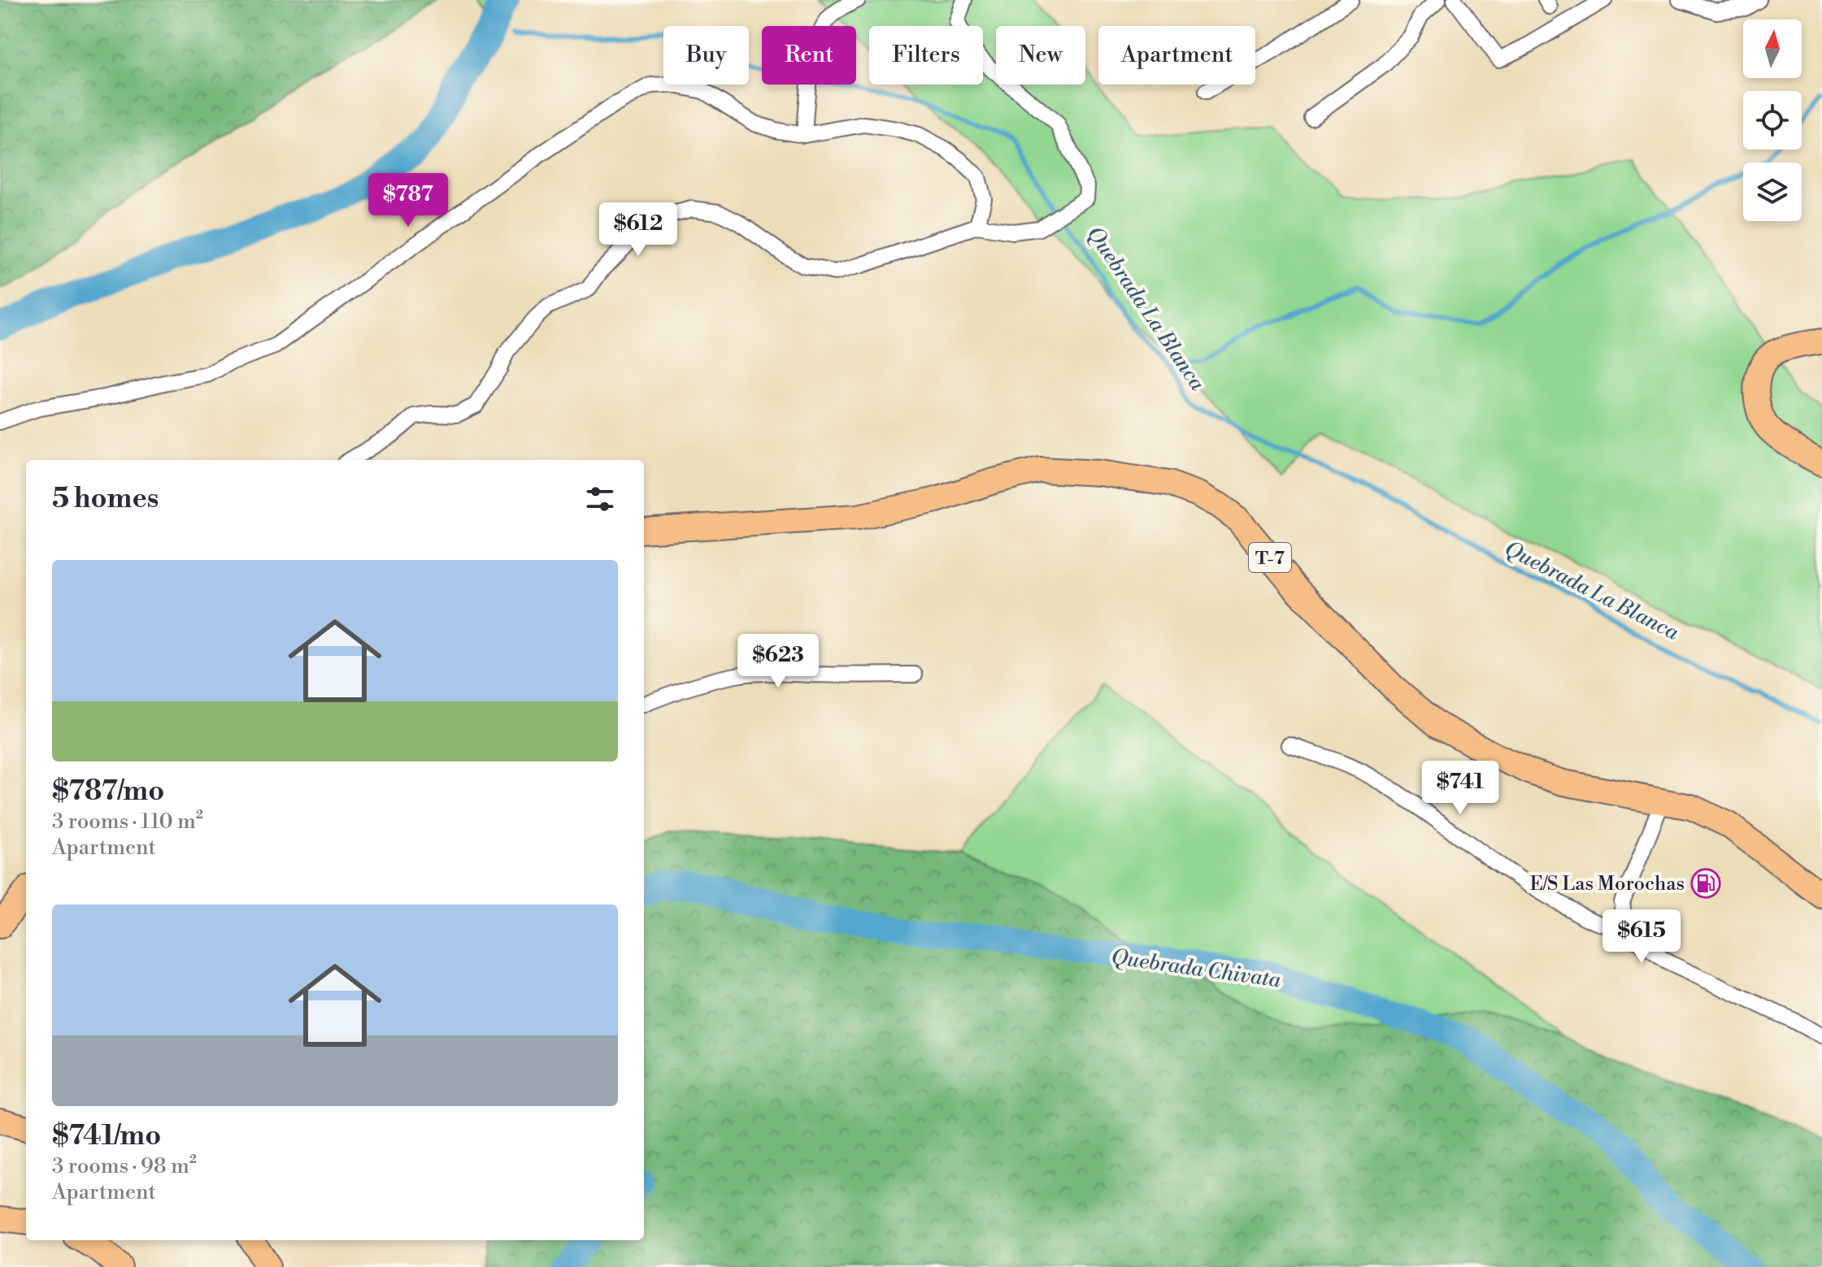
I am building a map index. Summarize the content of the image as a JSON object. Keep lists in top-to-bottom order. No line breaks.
{"streets":{"main road":["T-7"]},"water":["Quebrada La Blanca","Quebrada Chivata"],"places":{"fuel station":["E/S Las Morochas"]},"north":"top","page":{"chip":["Buy","Rent","Filters","New","Apartment"],"price":["$787","$612","$623","$741","$615"],"heading":"5 homes","list":[{"name":"$787/mo","note":"3 rooms · 110 m² · Apartment"},{"name":"$741/mo","note":"3 rooms · 98 m² · Apartment"}]}}
